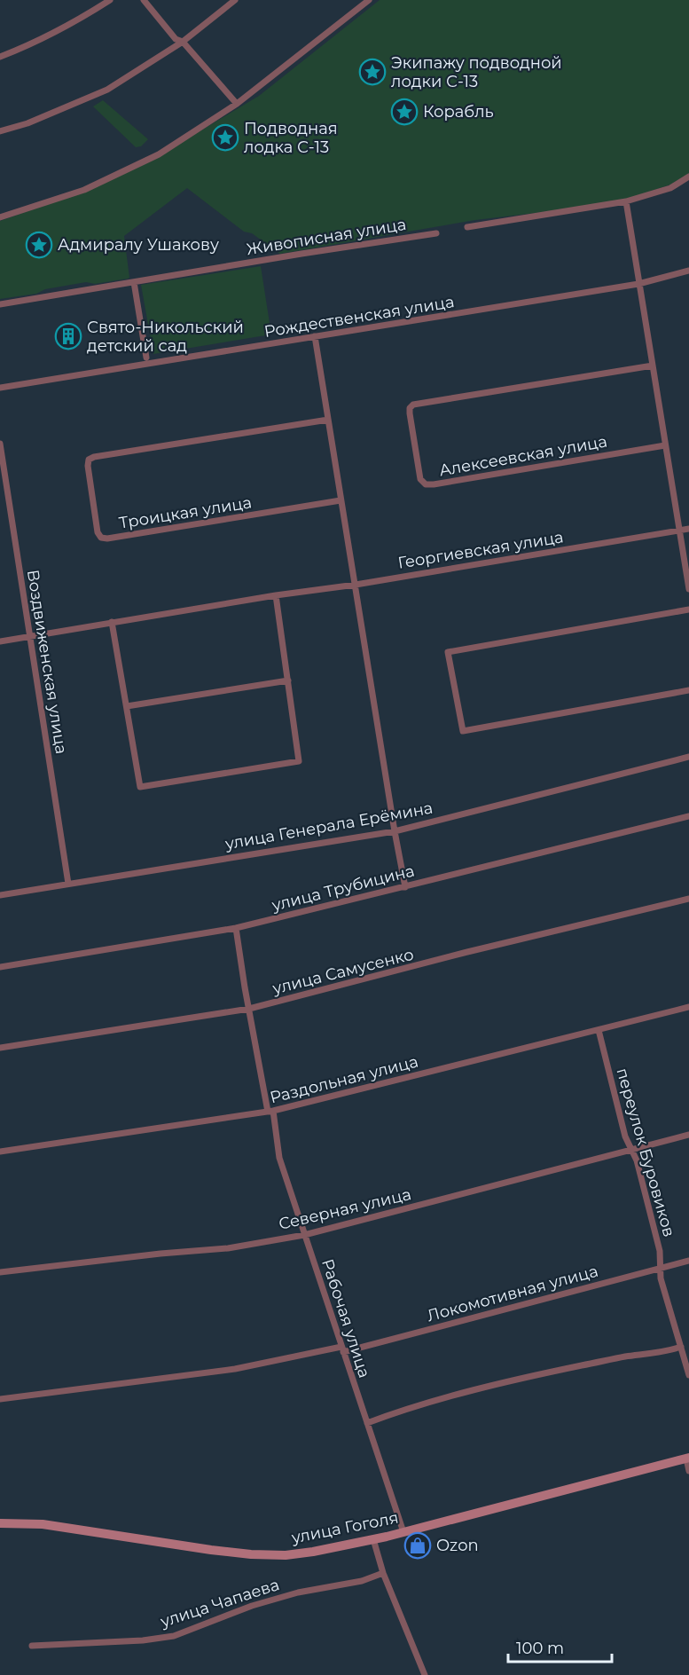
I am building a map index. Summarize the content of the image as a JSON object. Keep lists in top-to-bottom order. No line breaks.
{"streets":{"main road":["улица Гоголя"],"street":["Живописная улица","Рождественская улица","Алексеевская улица","Троицкая улица","Георгиевская улица","Воздвиженская улица","улица Генерала Ерёмина","улица Трубицина","улица Самусенко","Раздольная улица","переулок Буровиков","Северная улица","Локомотивная улица","Рабочая улица","улица Чапаева"]},"crossings":[["Георгиевская улица","Воздвиженская улица"],["Воздвиженская улица","улица Генерала Ерёмина"],["улица Трубицина","Рабочая улица"],["улица Самусенко","Рабочая улица"],["Раздольная улица","переулок Буровиков"],["Раздольная улица","Рабочая улица"],["переулок Буровиков","Северная улица"],["переулок Буровиков","Локомотивная улица"],["Северная улица","Рабочая улица"],["Локомотивная улица","Рабочая улица"],["Рабочая улица","улица Гоголя"]],"places":{"place":["Экипажу подводной лодки С-13","Корабль","Подводная лодка С-13","Адмиралу Ушакову"],"building":["Свято-Никольский детский сад"],"shop":["Ozon"]},"scale_bar":"100 m"}
